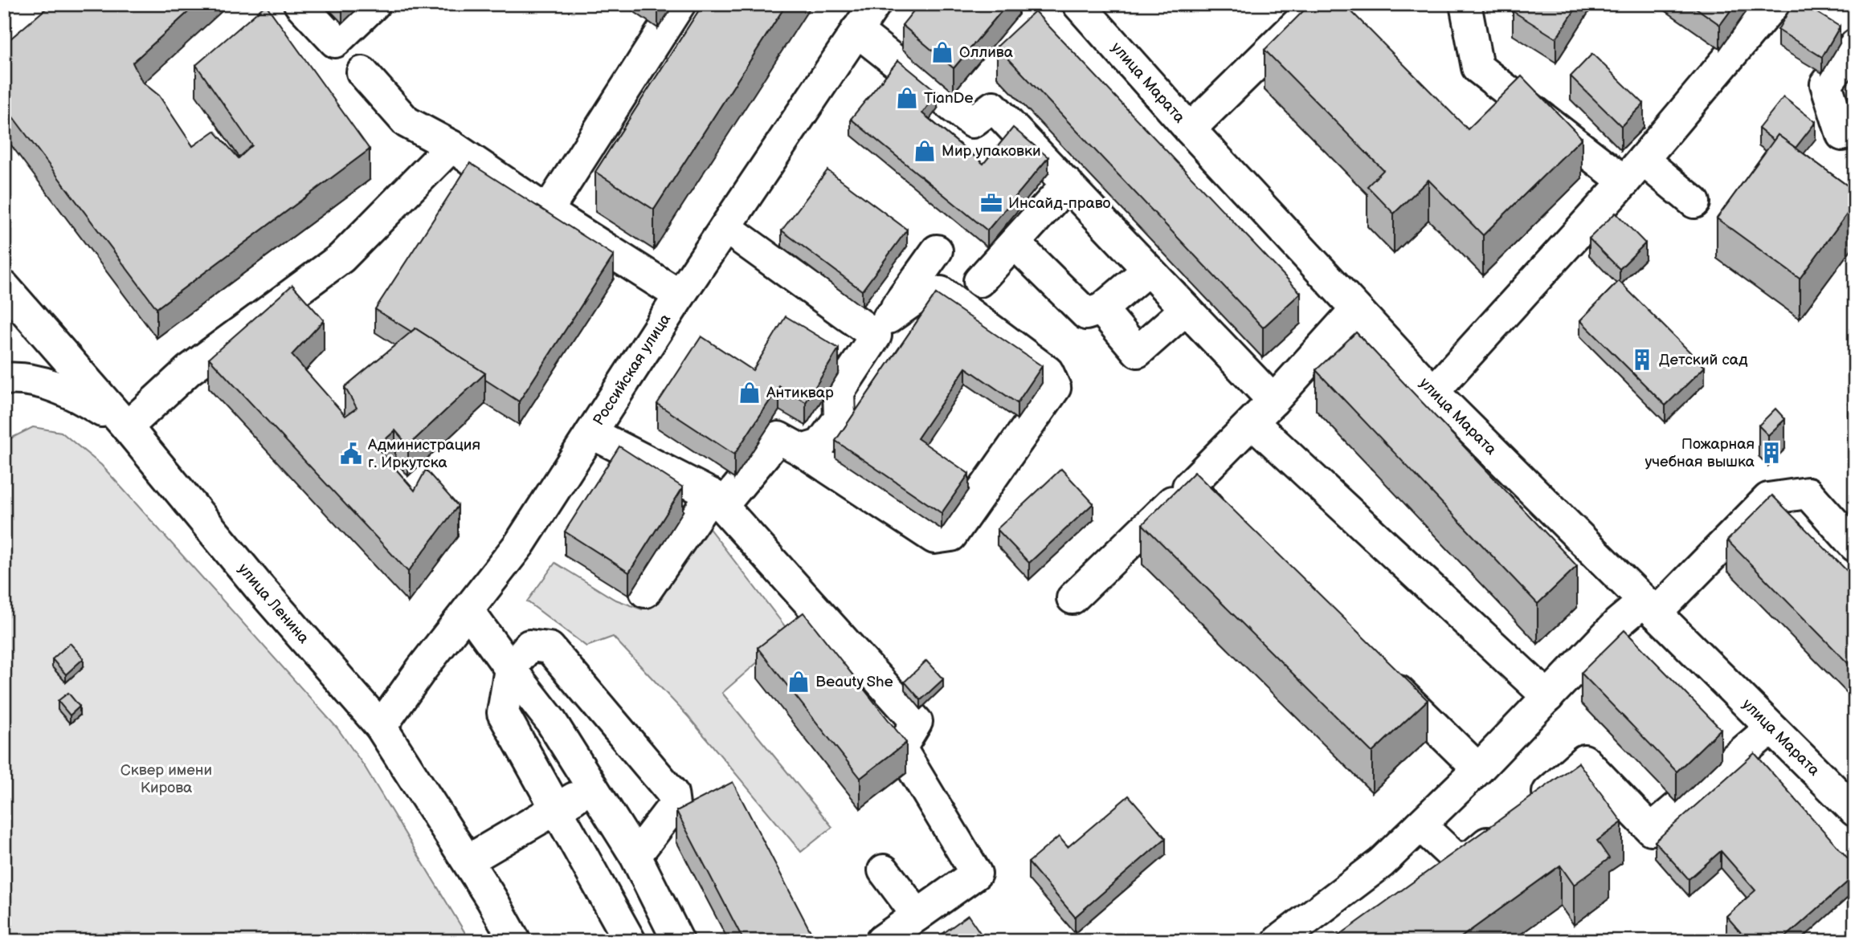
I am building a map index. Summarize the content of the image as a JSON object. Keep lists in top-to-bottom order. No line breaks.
{"streets":{"street":["улица Марата","Российская улица","улица Ленина"]},"crossings":[["Российская улица","улица Ленина"]],"parks":["Сквер имени Кирова"],"places":{"shop":["Оллива","TianDe","Мир упаковки","Антиквар","Beauty She"],"office":["Инсайд-право"],"building":["Детский сад","Пожарная учебная вышка"],"public building":["Администрация г. Иркутска"]}}
